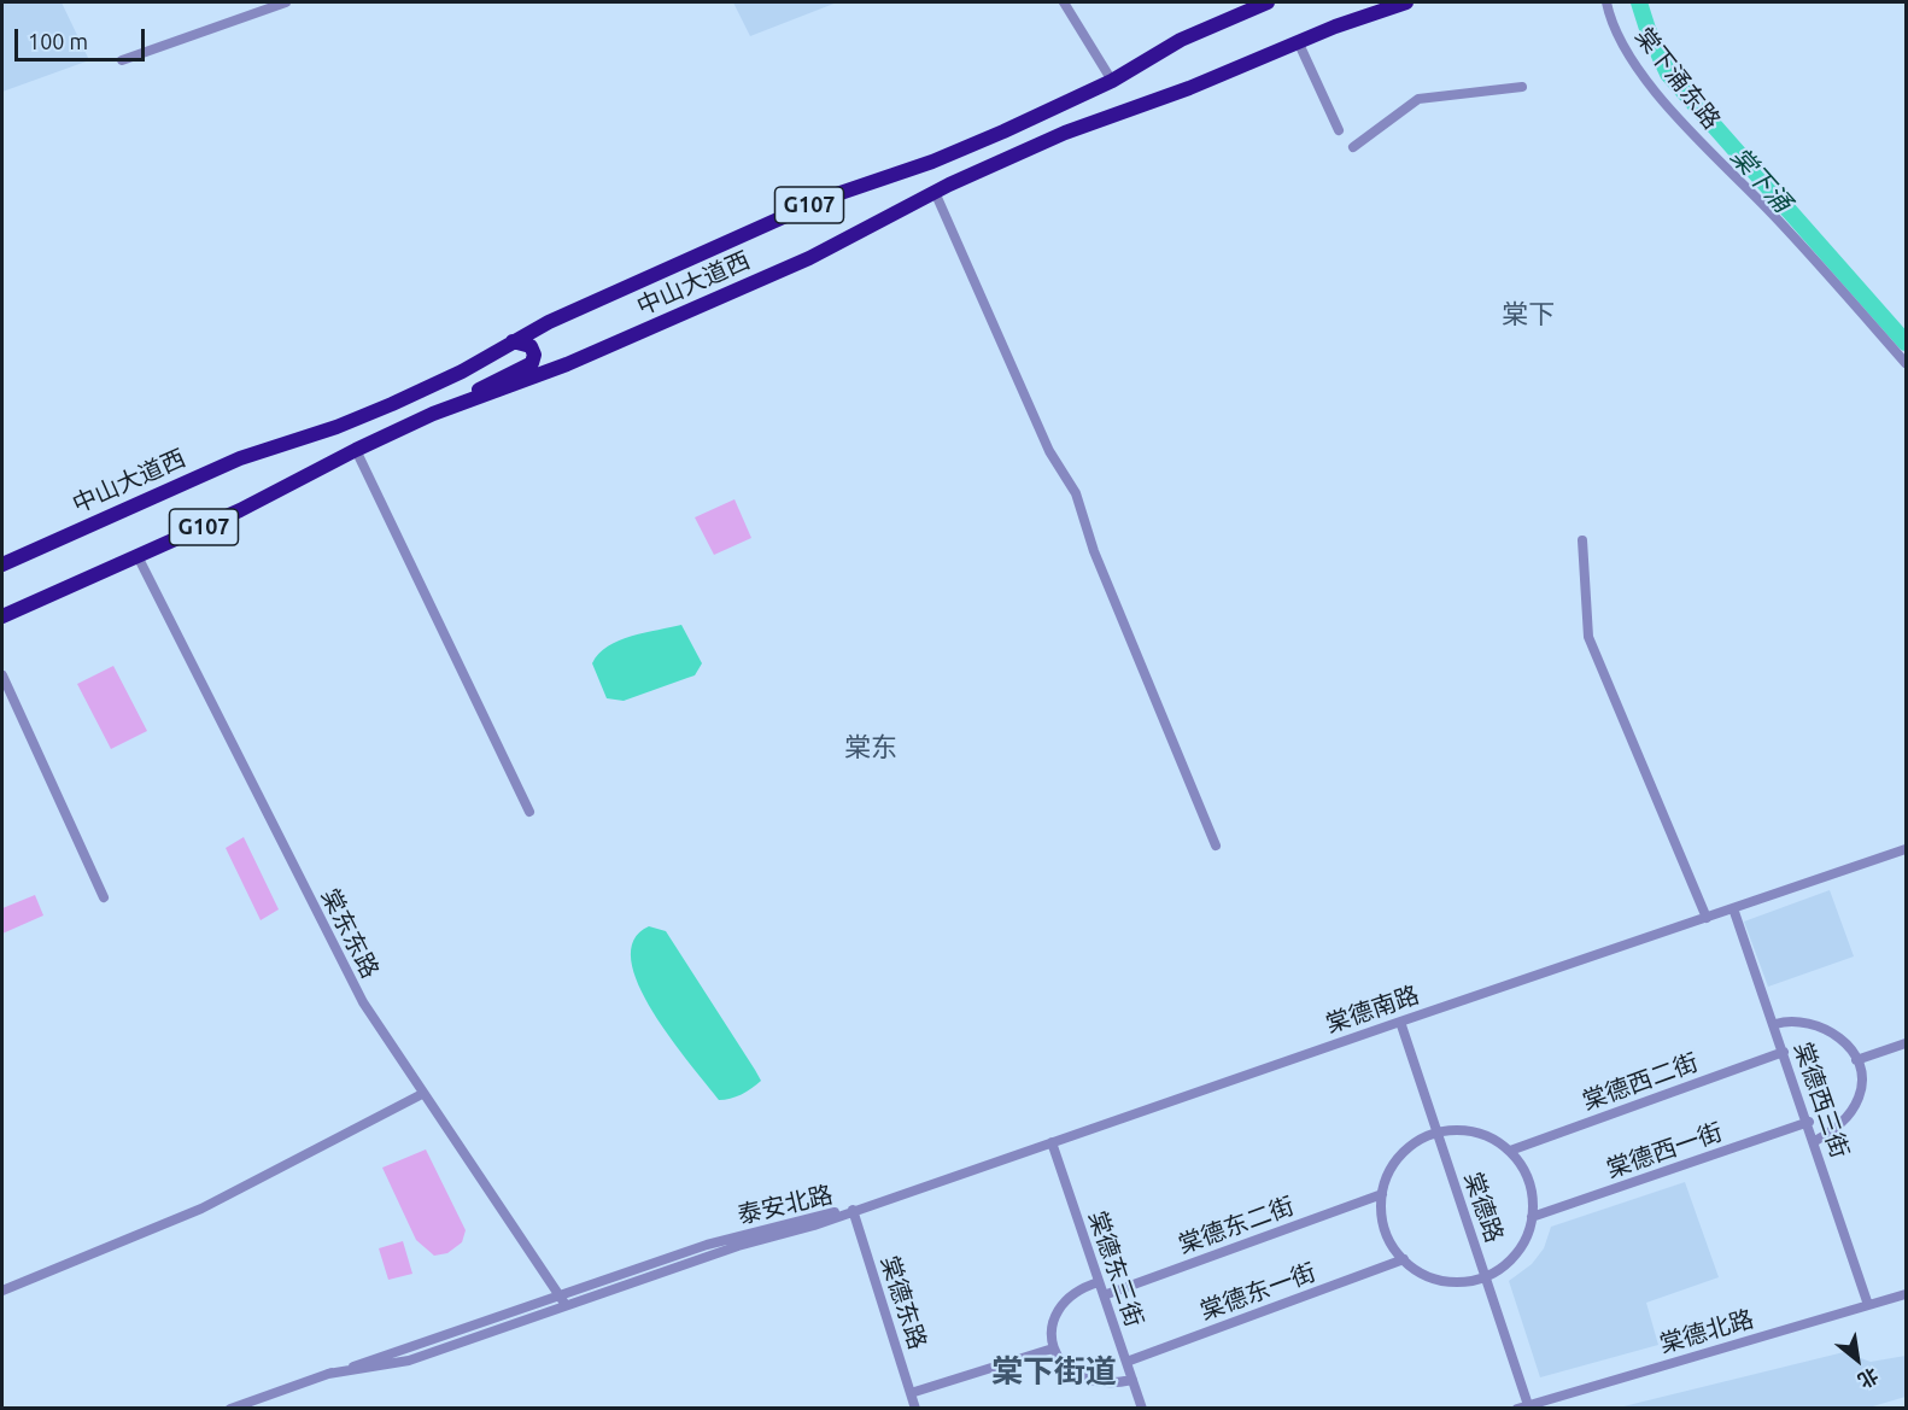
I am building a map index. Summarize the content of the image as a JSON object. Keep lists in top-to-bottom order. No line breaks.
{"streets":{"highway":["G107","中山大道西"],"street":["棠下涌东路","棠东东路","棠德南路","棠德西二街","棠德西三街","棠德西一街","泰安北路","棠德路","棠德东二街","棠德东三街","棠德东一街","棠德东路","棠德北路"]},"crossings":[["中山大道西","棠东东路"],["棠东东路","泰安北路"],["棠德南路","棠德西三街"],["棠德南路","泰安北路"],["棠德南路","棠德路"],["棠德南路","棠德东三街"],["棠德南路","棠德东路"],["棠德西二街","棠德西三街"],["棠德西三街","棠德西一街"],["棠德西三街","棠德北路"],["泰安北路","棠德东路"],["棠德路","棠德北路"],["棠德东二街","棠德东三街"],["棠德东三街","棠德东一街"]],"districts":["棠下","棠东","棠下街道"],"water":["棠下涌"],"scale_bar":"100 m","north":"bottom right"}
